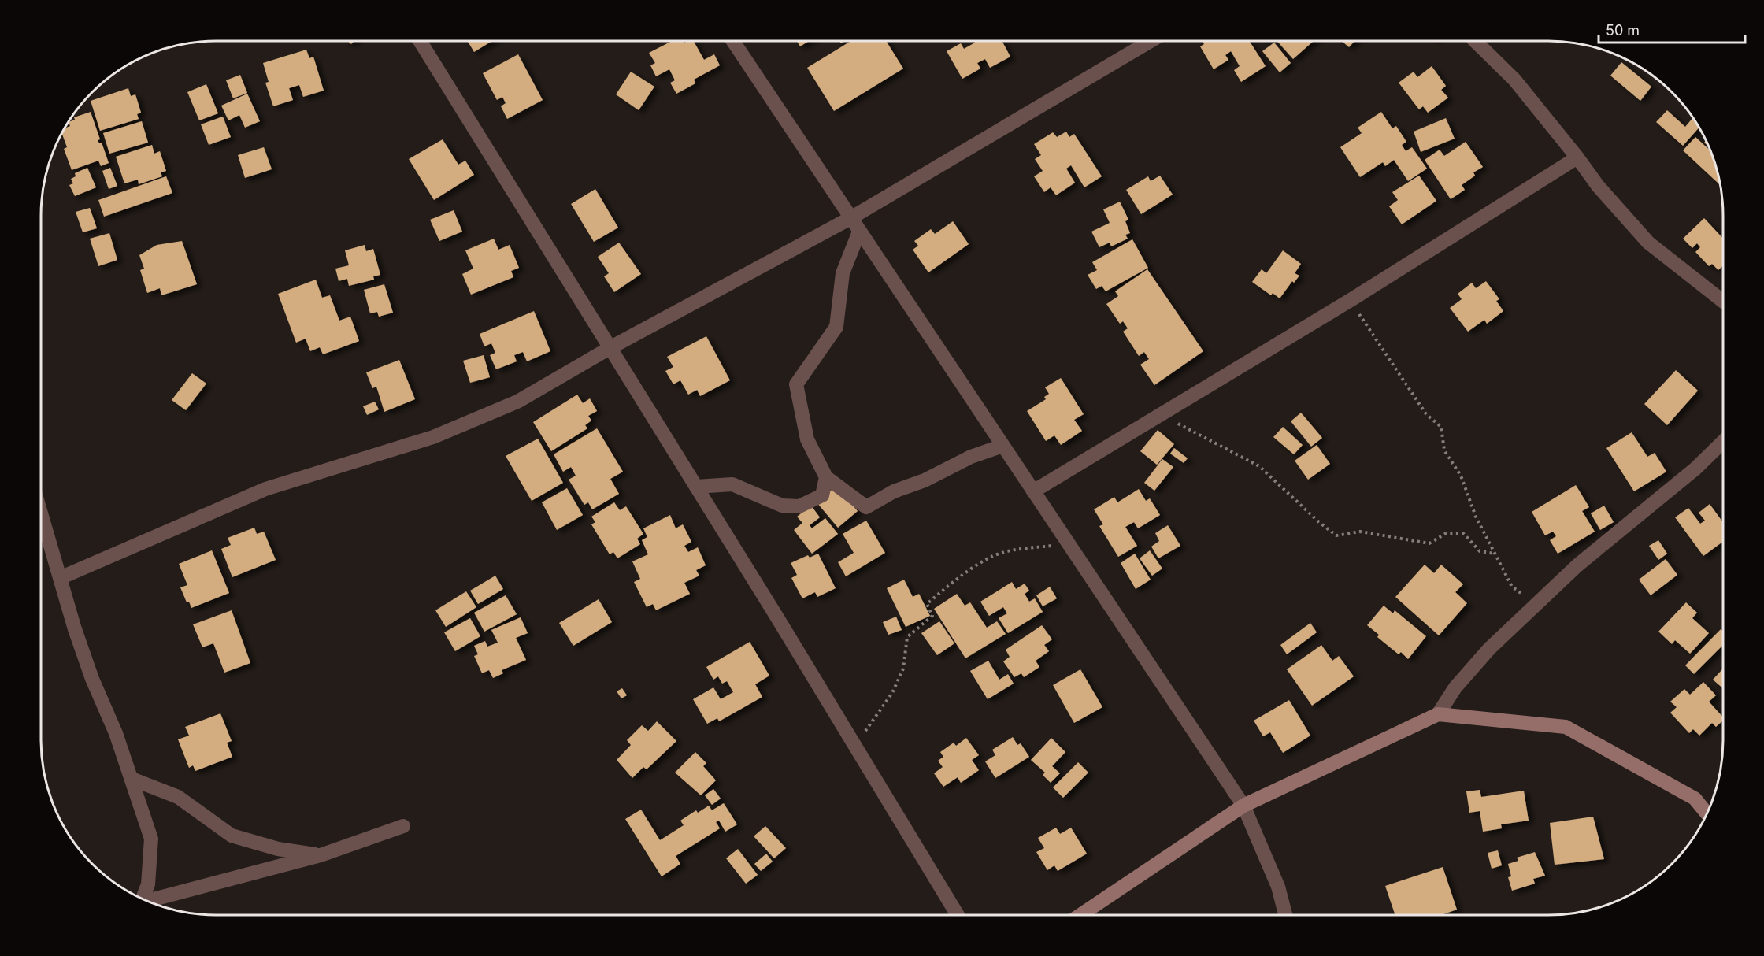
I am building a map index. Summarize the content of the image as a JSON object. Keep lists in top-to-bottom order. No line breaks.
{"scale_bar":"50 m"}
